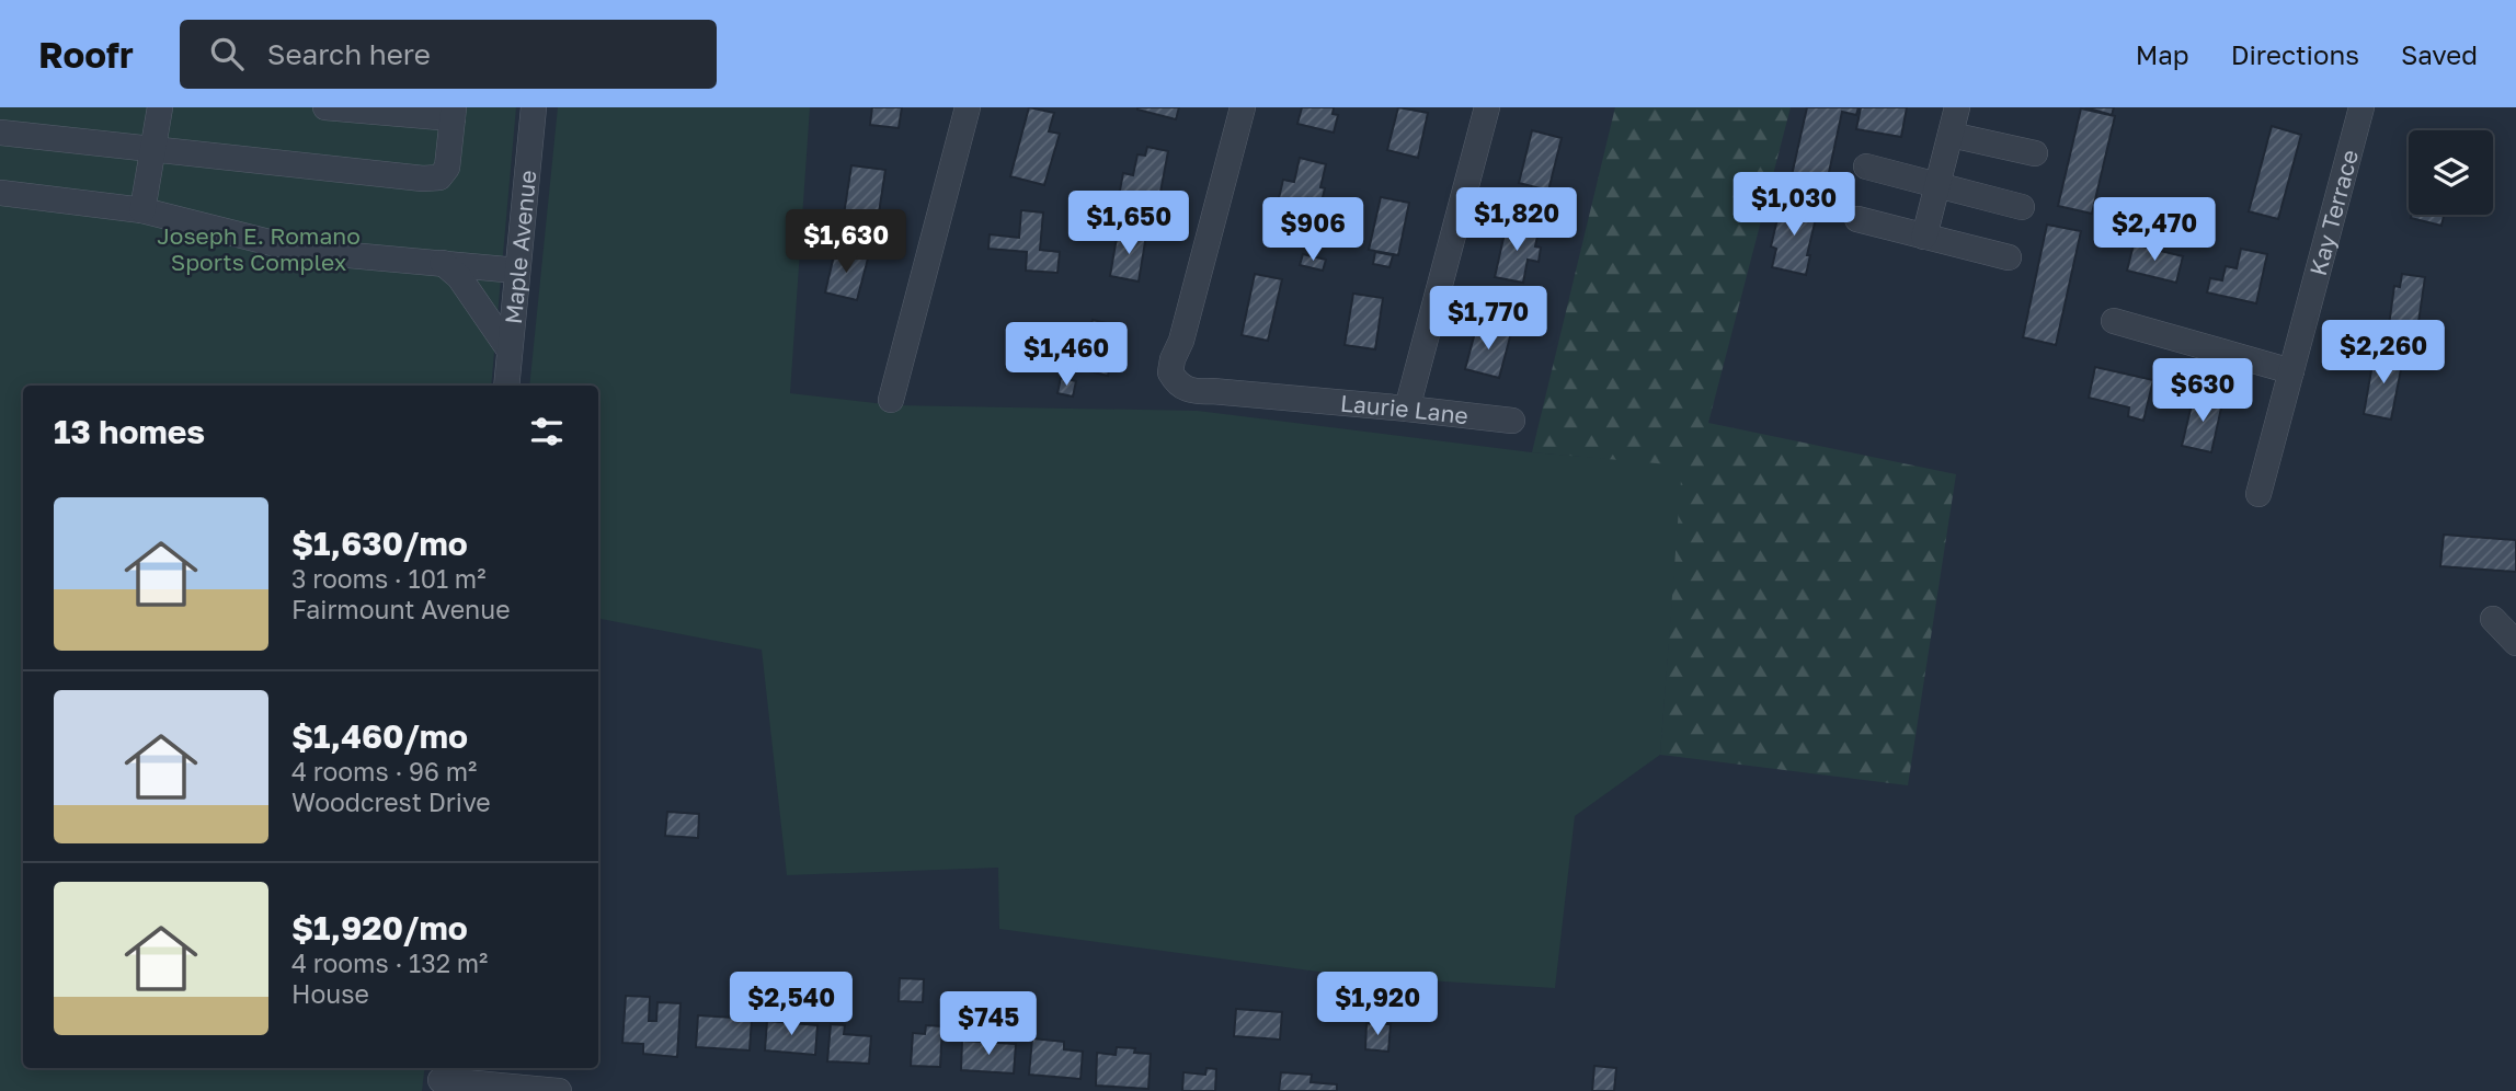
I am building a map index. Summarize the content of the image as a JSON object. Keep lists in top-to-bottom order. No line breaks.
{"streets":{"street":["Kay Terrace","Maple Avenue","Laurie Lane"]},"parks":["Joseph E. Romano Sports Complex"],"page":{"header":"Roofr","search":"Search here","nav":["Map","Directions","Saved"],"price":["$1,030","$1,820","$1,650","$906","$2,470","$1,630","$1,770","$2,260","$1,460","$630","$2,540","$1,920","$745"],"heading":"13 homes","list":[{"name":"$1,630/mo","note":"3 rooms · 101 m² · Fairmount Avenue"},{"name":"$1,460/mo","note":"4 rooms · 96 m² · Woodcrest Drive"},{"name":"$1,920/mo","note":"4 rooms · 132 m² · House"}]}}
